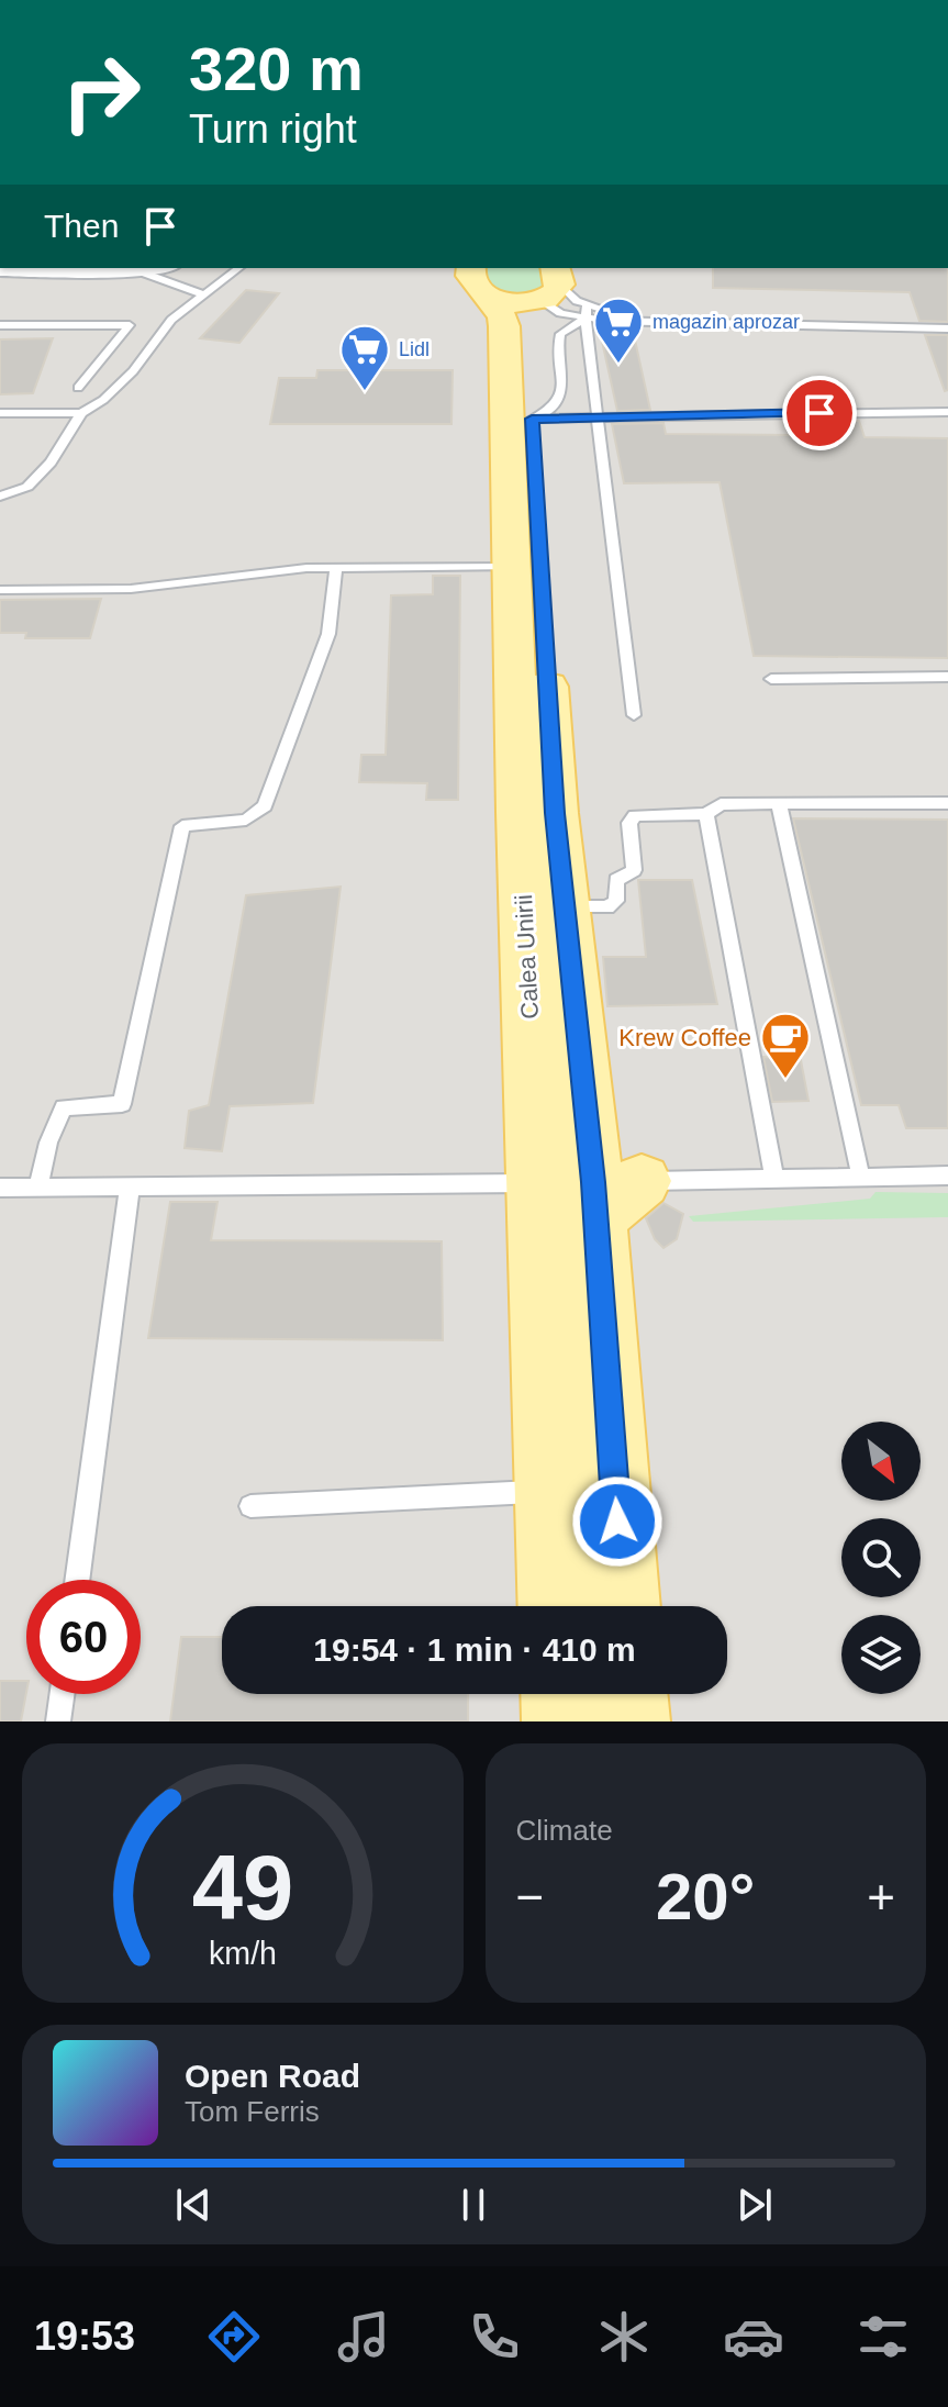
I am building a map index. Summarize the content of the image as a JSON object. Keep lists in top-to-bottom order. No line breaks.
{"streets":{"main road":["Calea Unirii"]},"places":{"supermarket":["magazin aprozar","Lidl"],"cafe":["Krew Coffee"]},"north":"bottom right","page":{"turn":["320 m","Turn right"],"then":"Then","limit":"60","trip":"19:54 · 1 min · 410 m","tile":"Climate","heat":["−","20°","+"],"song":["Open Road","Tom Ferris"],"tabs":"19:53","gauge":["49","km/h"]}}
